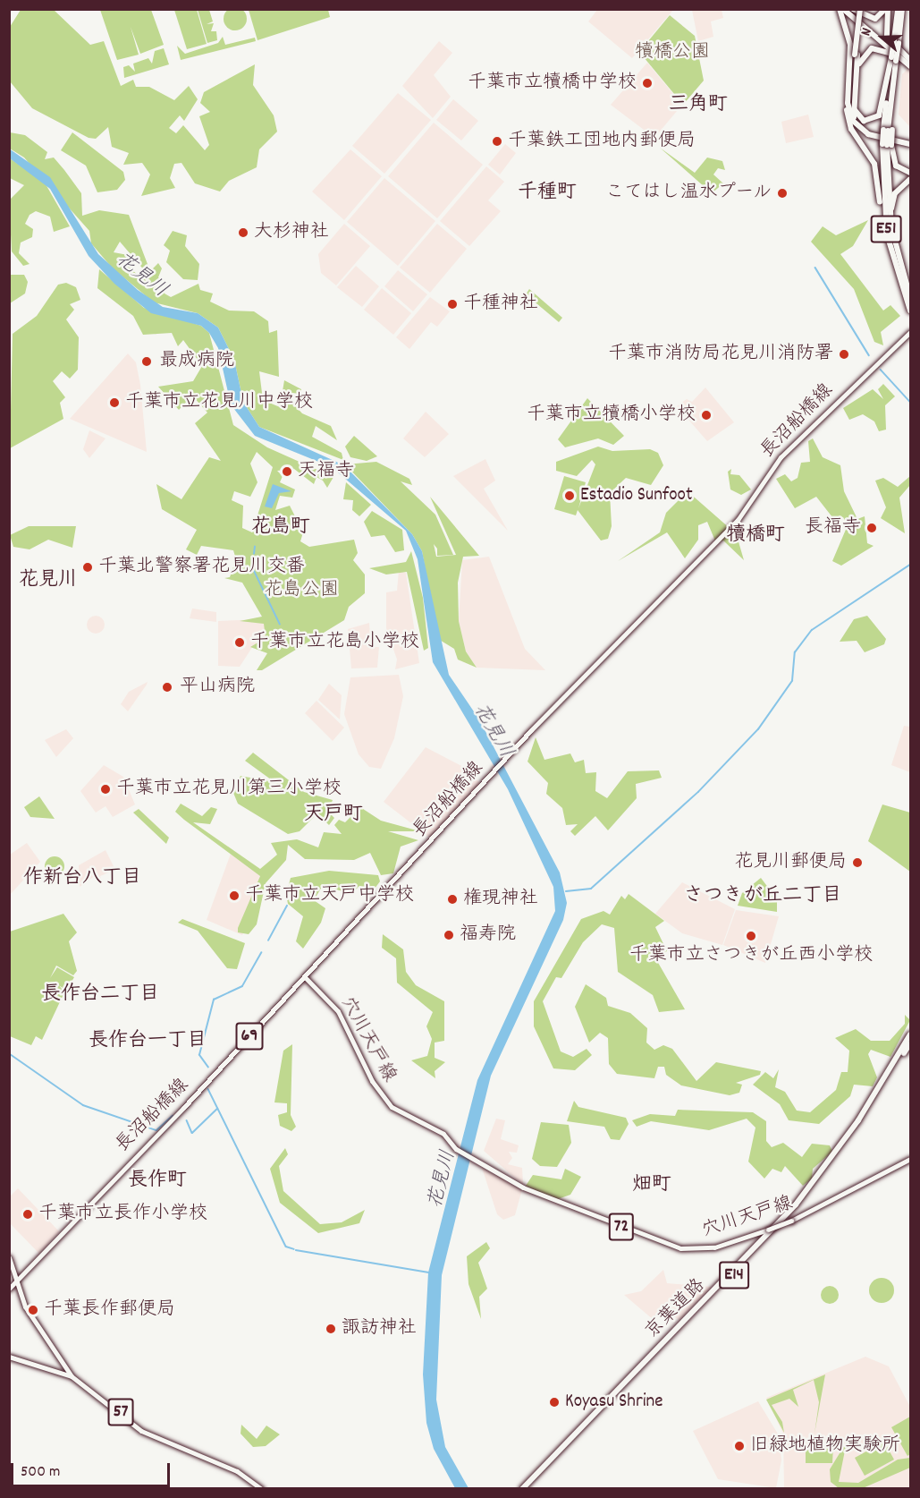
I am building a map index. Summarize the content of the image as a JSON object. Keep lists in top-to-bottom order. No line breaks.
{"streets":{"highway":["E51","E14","京葉道路"],"main road":["長沼船橋線","69","穴川天戸線","72","57"]},"crossings":[["長沼船橋線","穴川天戸線"]],"districts":["三角町","千種町","花島町","犢橋町","花見川","天戸町","作新台八丁目","さつきが丘二丁目","長作台二丁目","長作台一丁目","長作町","畑町"],"water":["花見川"],"parks":["犢橋公園","花島公園"],"places":["千葉市立犢橋中学校","千葉鉄工団地内郵便局","こてはし温水プール","大杉神社","千種神社","千葉市消防局花見川消防署","最成病院","千葉市立花見川中学校","千葉市立犢橋小学校","天福寺","Estadio Sunfoot","長福寺","千葉北警察署花見川交番","千葉市立花島小学校","平山病院","千葉市立花見川第三小学校","花見川郵便局","千葉市立天戸中学校","権現神社","福寿院","千葉市立さつきが丘西小学校","千葉市立長作小学校","千葉長作郵便局","諏訪神社","Koyasu Shrine","旧緑地植物実験所"],"scale_bar":"500 m","north":"left"}
